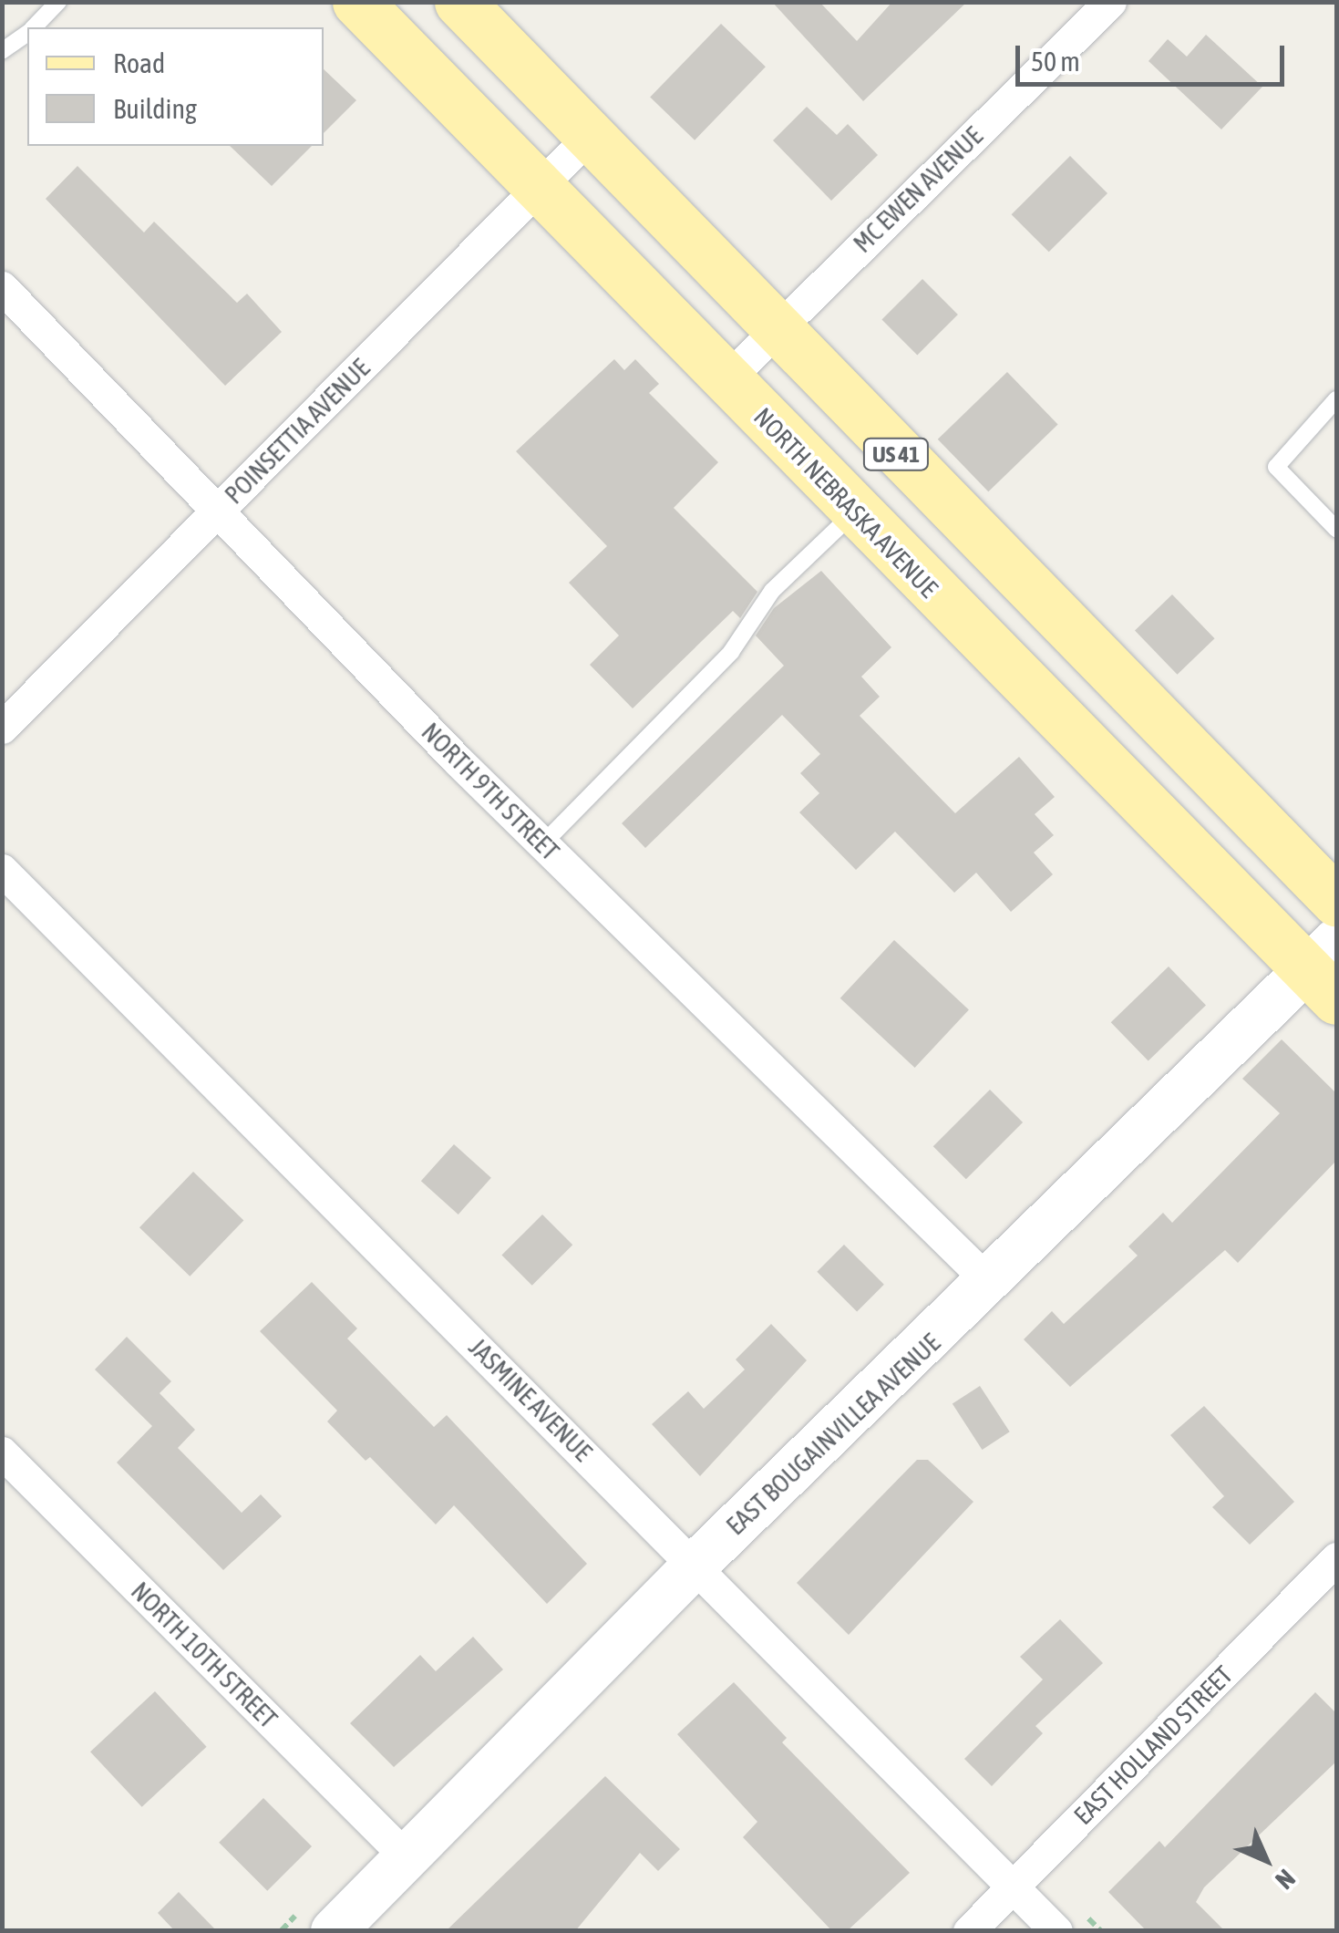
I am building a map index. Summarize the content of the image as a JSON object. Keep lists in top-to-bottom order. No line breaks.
{"streets":{"main road":["US 41","NORTH NEBRASKA AVENUE"],"street":["MC EWEN AVENUE","POINSETTIA AVENUE","NORTH 9TH STREET","JASMINE AVENUE","EAST BOUGAINVILLEA AVENUE","NORTH 10TH STREET","EAST HOLLAND STREET"]},"crossings":[["MC EWEN AVENUE","US 41"],["MC EWEN AVENUE","NORTH NEBRASKA AVENUE"],["POINSETTIA AVENUE","US 41"],["POINSETTIA AVENUE","NORTH NEBRASKA AVENUE"],["POINSETTIA AVENUE","NORTH 9TH STREET"],["NORTH NEBRASKA AVENUE","EAST BOUGAINVILLEA AVENUE"],["NORTH 9TH STREET","EAST BOUGAINVILLEA AVENUE"],["JASMINE AVENUE","EAST BOUGAINVILLEA AVENUE"],["JASMINE AVENUE","EAST HOLLAND STREET"],["EAST BOUGAINVILLEA AVENUE","NORTH 10TH STREET"]],"legend":["Road","Building"],"scale_bar":"50 m","north":"bottom right"}
